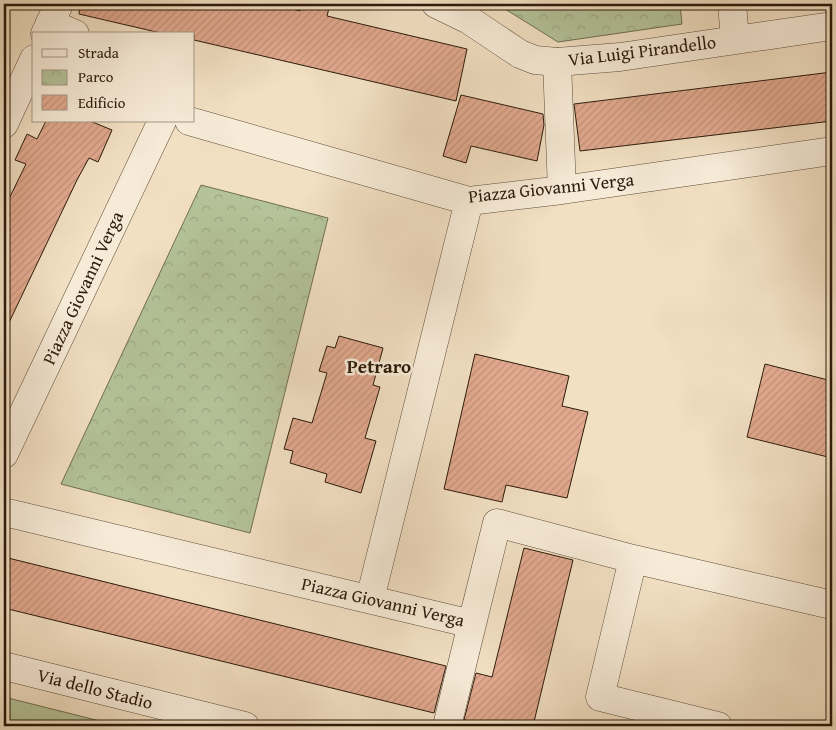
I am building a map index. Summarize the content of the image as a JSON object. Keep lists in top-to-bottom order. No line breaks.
{"streets":{"street":["Via Luigi Pirandello","Piazza Giovanni Verga","Via dello Stadio"]},"districts":["Petraro"],"legend":["Strada","Parco","Edificio"]}
